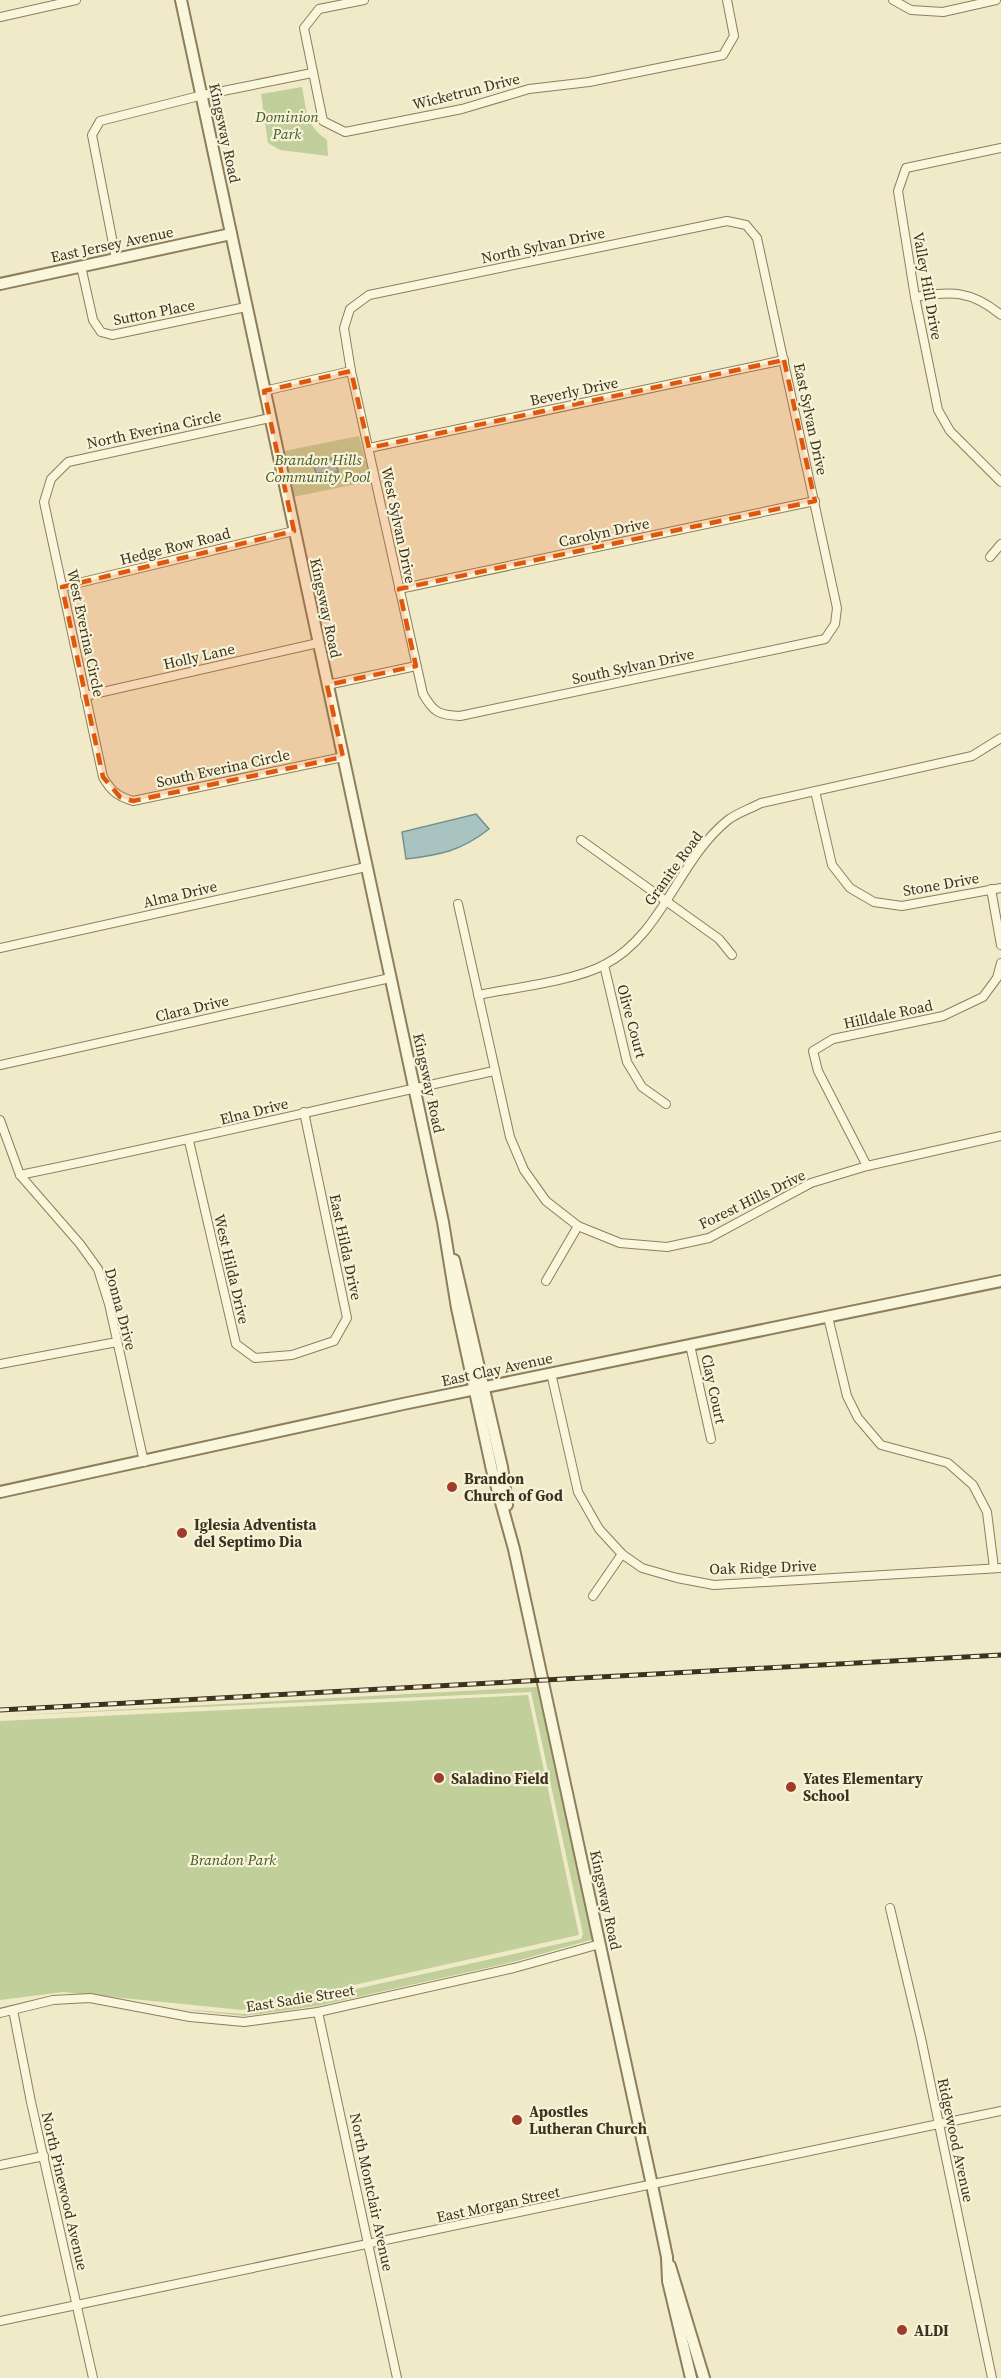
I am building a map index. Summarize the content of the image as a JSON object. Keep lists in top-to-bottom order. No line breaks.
{"streets":{"street":["Wicketrun Drive","Kingsway Road","East Jersey Avenue","North Sylvan Drive","Valley Hill Drive","Sutton Place","Beverly Drive","East Sylvan Drive","North Everina Circle","West Sylvan Drive","Carolyn Drive","Hedge Row Road","West Everina Circle","Holly Lane","South Sylvan Drive","South Everina Circle","Granite Road","Stone Drive","Alma Drive","Clara Drive","Hilldale Road","Olive Court","Elna Drive","Forest Hills Drive","East Hilda Drive","West Hilda Drive","Donna Drive","East Clay Avenue","Clay Court","Oak Ridge Drive","East Sadie Street","Ridgewood Avenue","North Pinewood Avenue","North Montclair Avenue","East Morgan Street"]},"crossings":[["Kingsway Road","East Jersey Avenue"],["Kingsway Road","Sutton Place"],["Kingsway Road","North Everina Circle"],["Kingsway Road","Hedge Row Road"],["Kingsway Road","Holly Lane"],["Kingsway Road","South Everina Circle"],["Kingsway Road","Alma Drive"],["Kingsway Road","Clara Drive"],["Kingsway Road","Elna Drive"],["Kingsway Road","East Clay Avenue"],["Kingsway Road","East Sadie Street"],["Kingsway Road","East Morgan Street"],["East Jersey Avenue","Sutton Place"],["North Sylvan Drive","East Sylvan Drive"],["North Sylvan Drive","West Sylvan Drive"],["Beverly Drive","East Sylvan Drive"],["Beverly Drive","West Sylvan Drive"],["East Sylvan Drive","Carolyn Drive"],["East Sylvan Drive","South Sylvan Drive"],["North Everina Circle","West Everina Circle"],["West Sylvan Drive","Carolyn Drive"],["West Sylvan Drive","South Sylvan Drive"],["Hedge Row Road","West Everina Circle"],["West Everina Circle","Holly Lane"],["West Everina Circle","South Everina Circle"],["Granite Road","Stone Drive"],["Granite Road","Olive Court"],["Granite Road","Forest Hills Drive"],["Hilldale Road","Forest Hills Drive"],["Elna Drive","Forest Hills Drive"],["Elna Drive","East Hilda Drive"],["Elna Drive","West Hilda Drive"],["Elna Drive","Donna Drive"],["East Hilda Drive","West Hilda Drive"],["Donna Drive","East Clay Avenue"],["East Clay Avenue","Clay Court"],["East Clay Avenue","Oak Ridge Drive"],["East Sadie Street","North Pinewood Avenue"],["East Sadie Street","North Montclair Avenue"],["Ridgewood Avenue","East Morgan Street"],["North Pinewood Avenue","East Morgan Street"],["North Montclair Avenue","East Morgan Street"]],"parks":["Dominion Park","Brandon Hills Community Pool","Brandon Park"],"places":["Brandon Church of God","Iglesia Adventista del Septimo Dia","Saladino Field","Yates Elementary School","Apostles Lutheran Church","ALDI"]}
